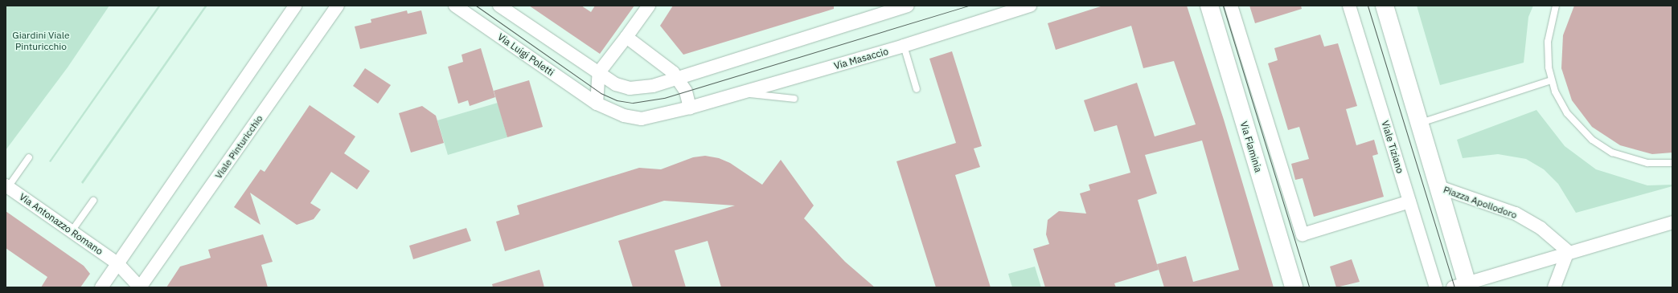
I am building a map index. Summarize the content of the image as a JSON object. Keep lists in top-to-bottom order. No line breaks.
{"streets":{"street":["Via Luigi Poletti","Via Masaccio","Viale Pinturicchio","Via Flaminia","Viale Tiziano","Piazza Apollodoro","Via Antonazzo Romano"]},"crossings":[["Via Luigi Poletti","Via Masaccio"],["Viale Pinturicchio","Via Antonazzo Romano"]],"parks":["Giardini Viale Pinturicchio"]}
